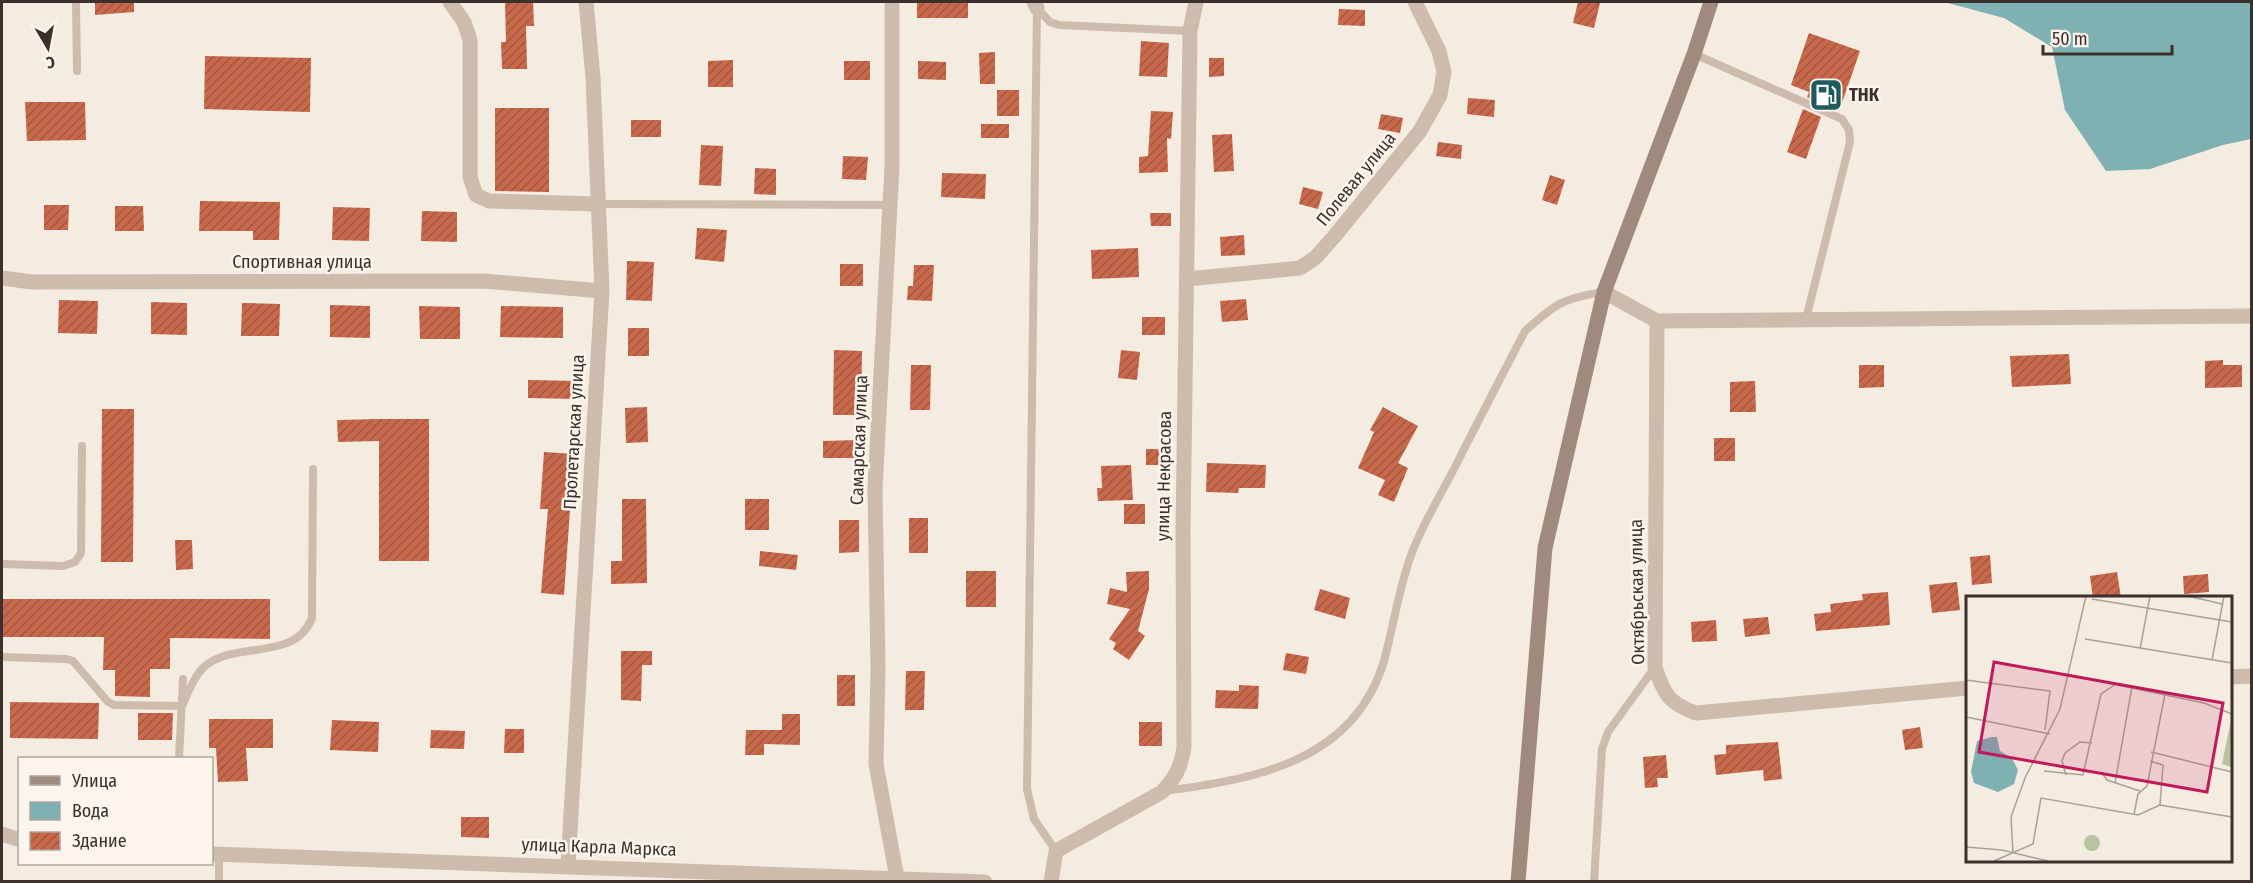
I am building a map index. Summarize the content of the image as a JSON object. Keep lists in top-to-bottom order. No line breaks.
{"streets":{"street":["Полевая улица","Спортивная улица","Пролетарская улица","Самарская улица","улица Некрасова","Октябрьская улица","улица Карла Маркса"]},"crossings":[["Полевая улица","улица Некрасова"],["Спортивная улица","Пролетарская улица"],["Пролетарская улица","улица Карла Маркса"],["Самарская улица","улица Карла Маркса"]],"places":{"fuel station":["ТНК"]},"legend":["Улица","Вода","Здание"],"scale_bar":"50 m","north":"bottom"}
